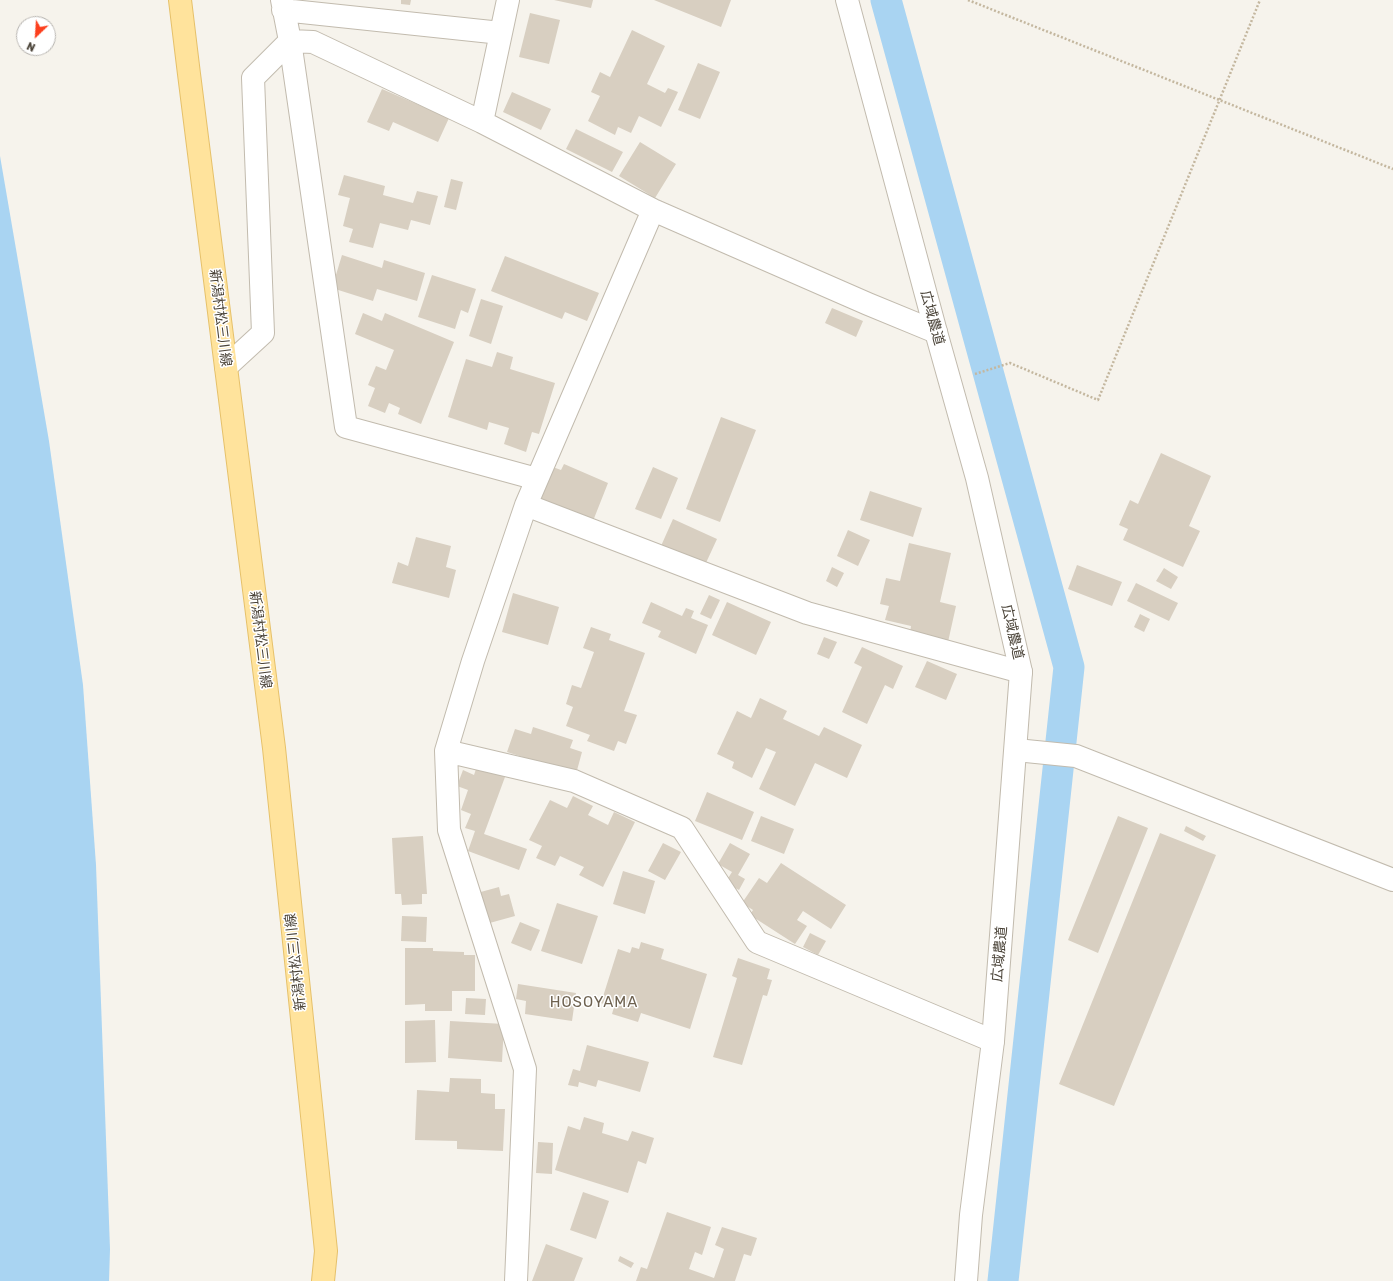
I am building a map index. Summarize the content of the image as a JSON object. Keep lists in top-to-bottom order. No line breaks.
{"streets":{"main road":["新潟村松三川線"],"street":["広域農道"]},"districts":["HOSOYAMA"],"north":"bottom left"}
